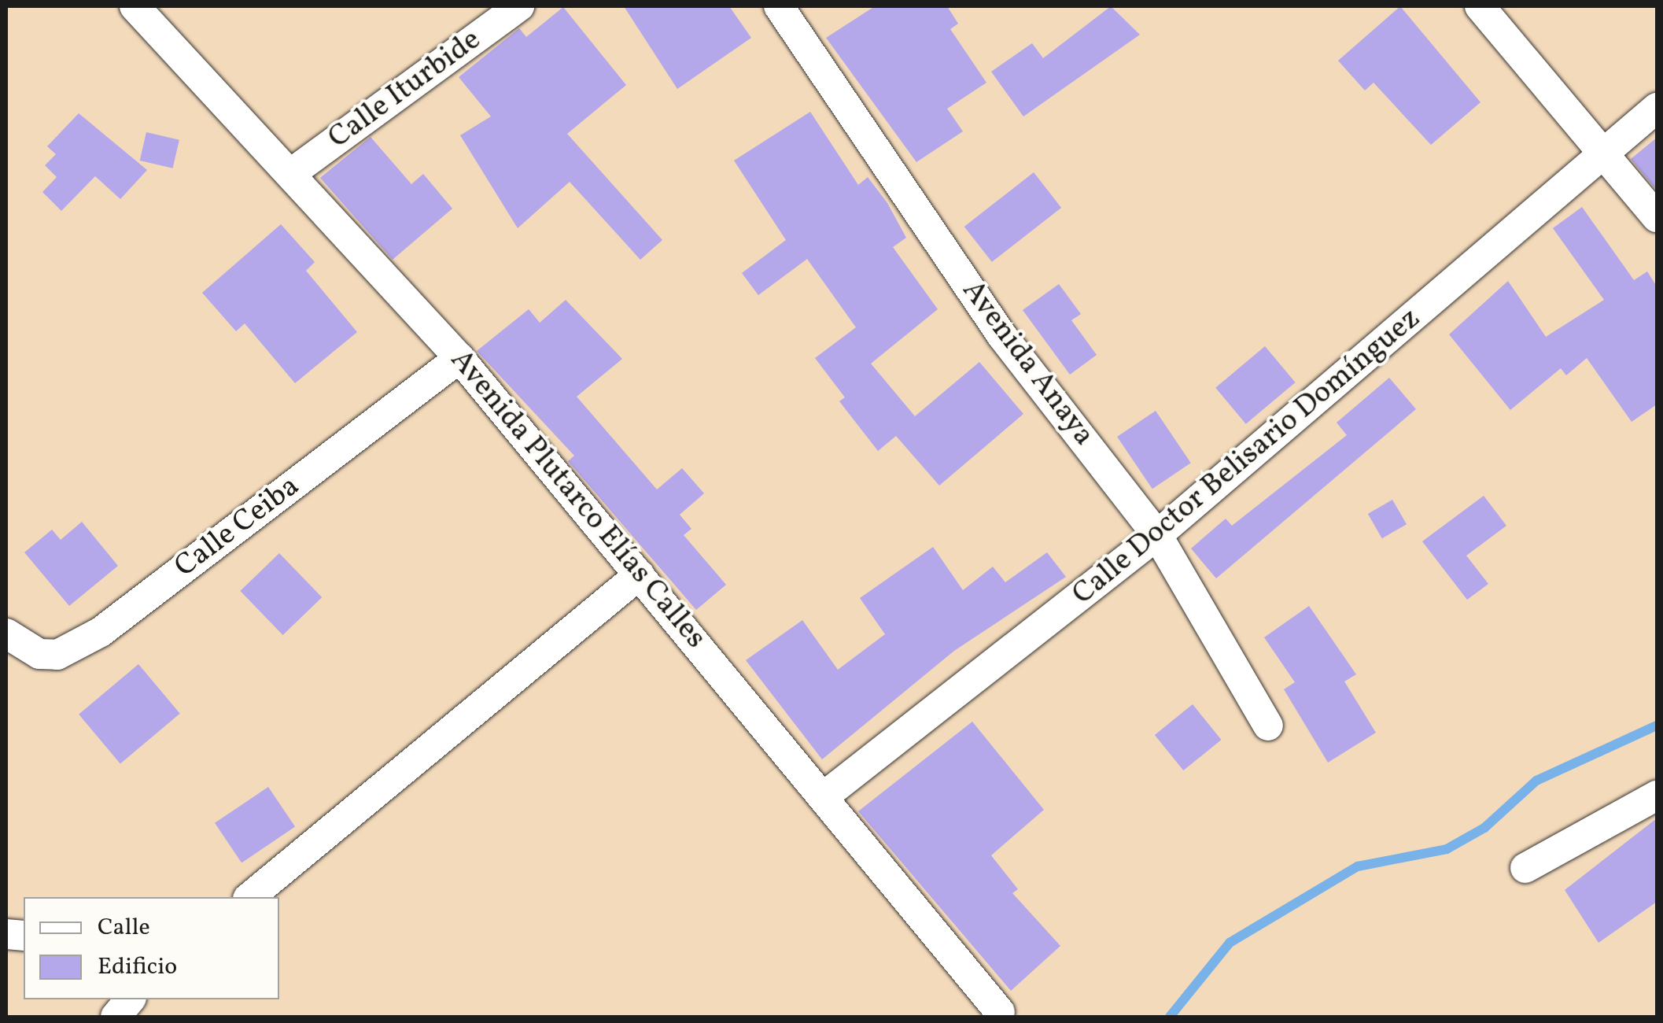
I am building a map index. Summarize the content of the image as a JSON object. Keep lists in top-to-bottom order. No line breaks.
{"streets":{"street":["Calle Iturbide","Avenida Anaya","Calle Doctor Belisario Domínguez","Avenida Plutarco Elías Calles","Calle Ceiba"]},"crossings":[["Calle Iturbide","Avenida Plutarco Elías Calles"],["Avenida Anaya","Calle Doctor Belisario Domínguez"],["Calle Doctor Belisario Domínguez","Avenida Plutarco Elías Calles"],["Avenida Plutarco Elías Calles","Calle Ceiba"]],"legend":["Calle","Edificio"]}
